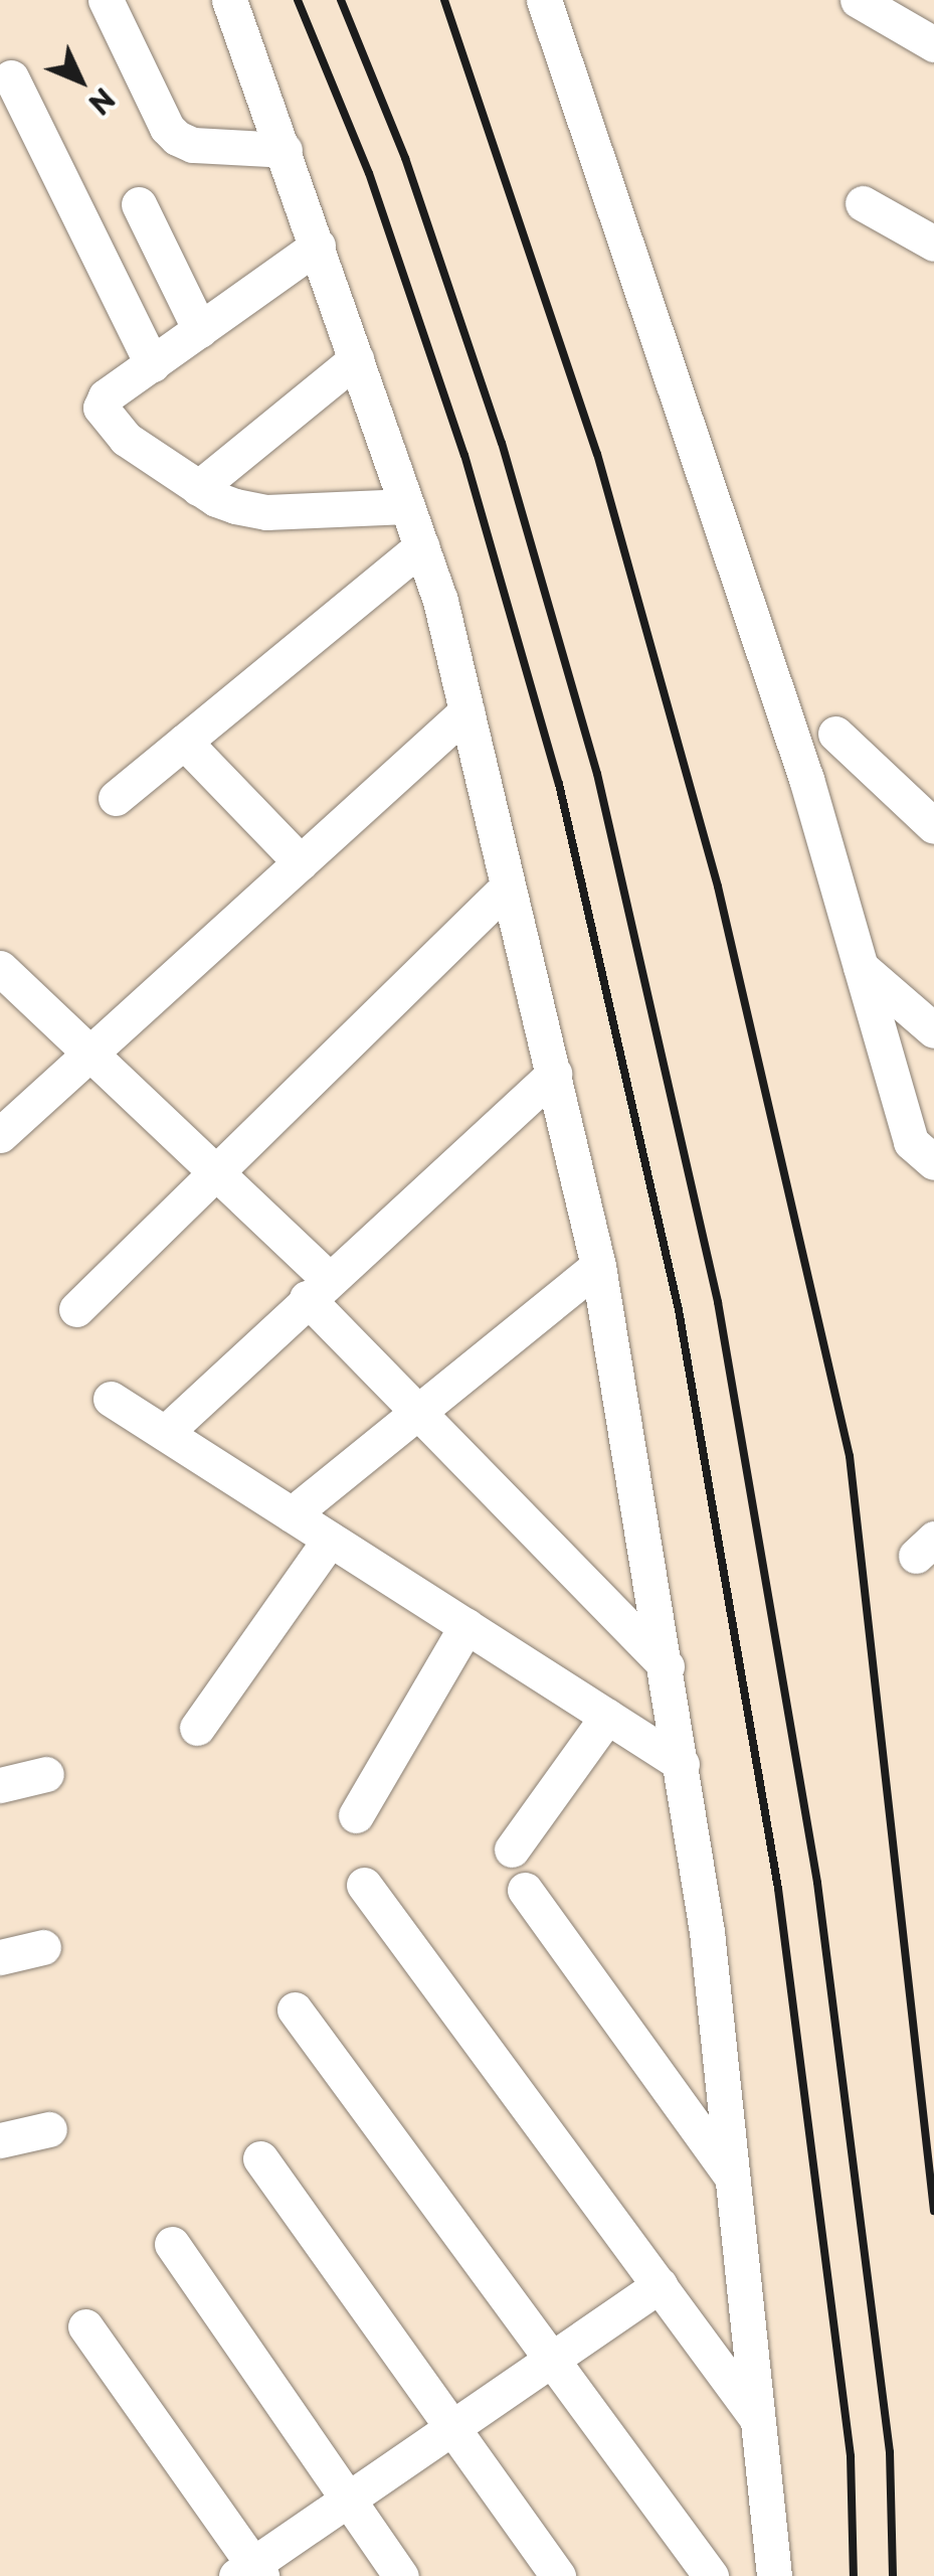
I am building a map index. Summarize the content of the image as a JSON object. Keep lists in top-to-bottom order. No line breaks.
{"north":"bottom right"}
